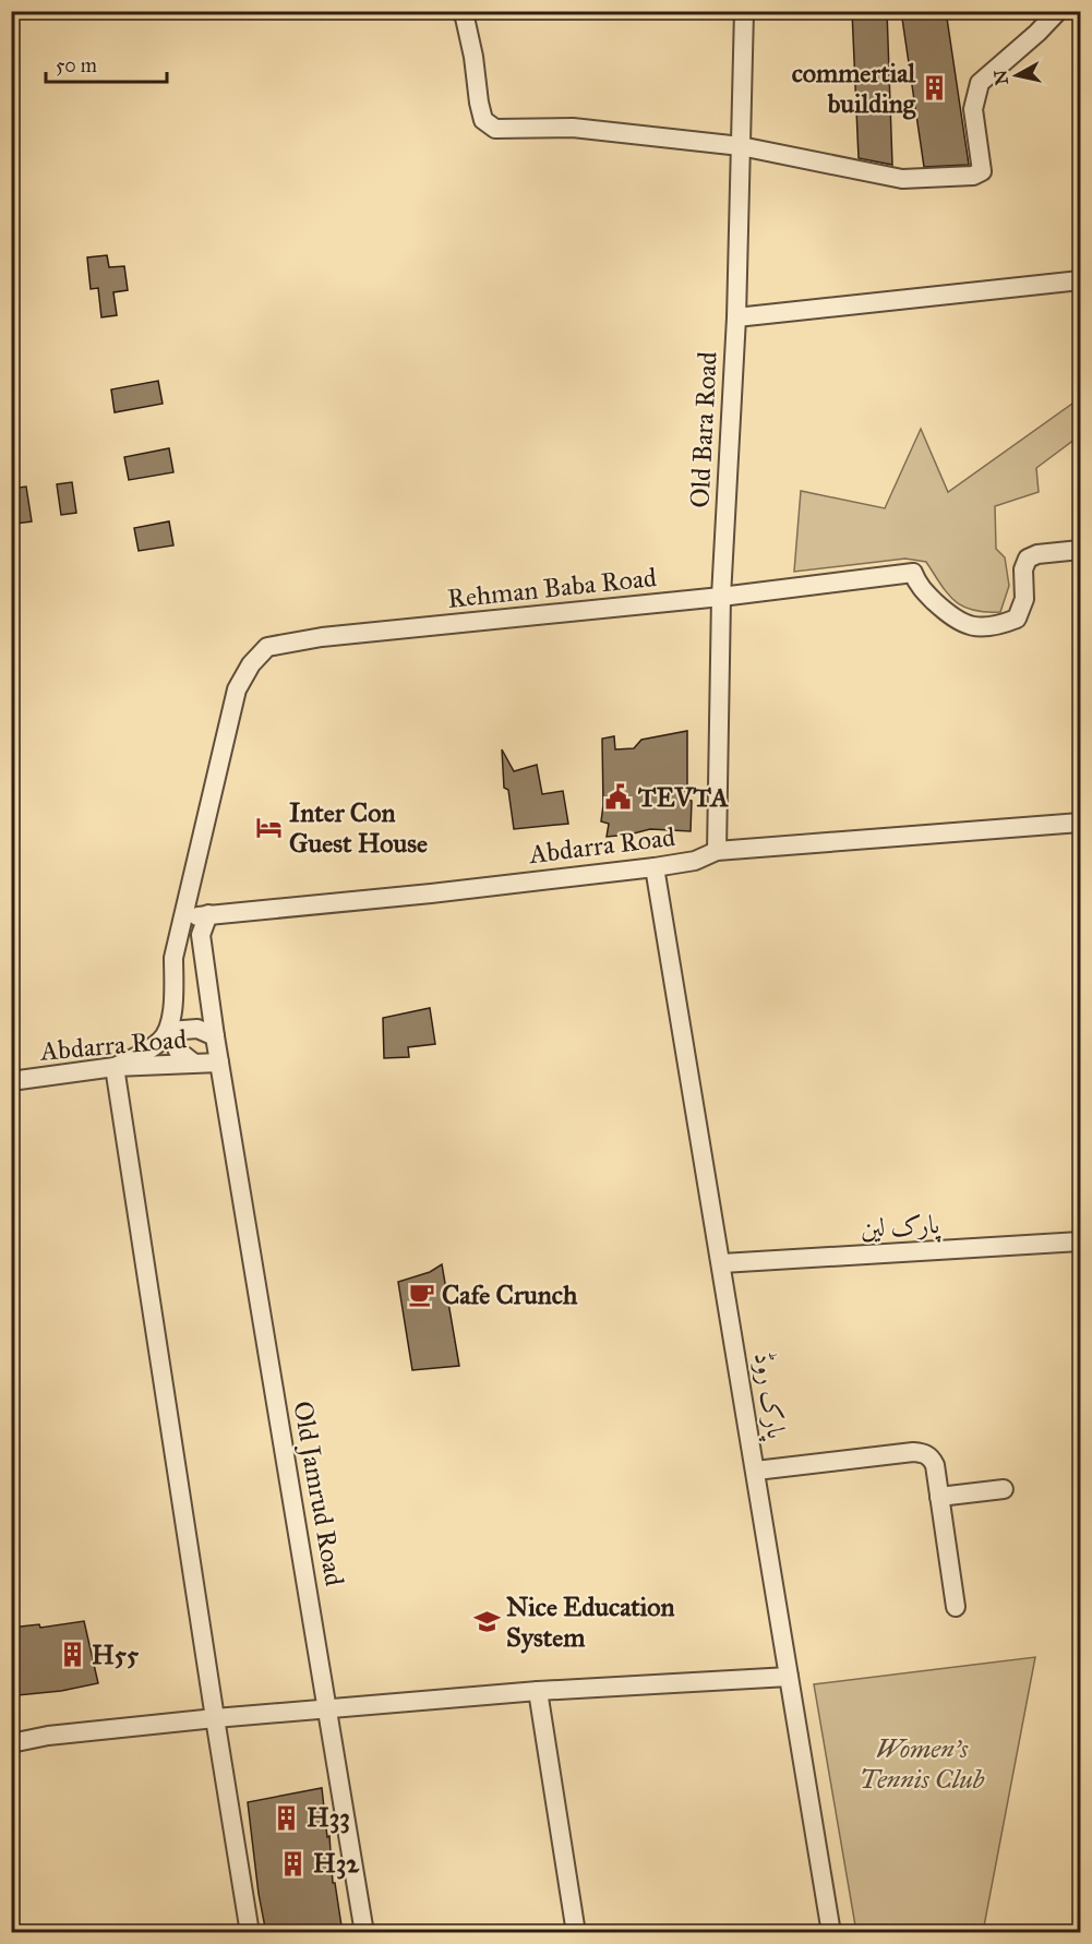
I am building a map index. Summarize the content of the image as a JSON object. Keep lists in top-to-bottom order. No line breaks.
{"streets":{"street":["Old Bara Road","Rehman Baba Road","Abdarra Road","پارک لین","پارک روڈ","Old Jamrud Road"]},"crossings":[["Old Bara Road","Rehman Baba Road"],["Old Bara Road","Abdarra Road"],["Abdarra Road","پارک روڈ"],["Abdarra Road","Old Jamrud Road"],["پارک لین","پارک روڈ"]],"parks":["Women's Tennis Club"],"places":{"building":["commertial building","H55","H33","H32"],"public building":["TEVTA"],"hotel":["Inter Con Guest House"],"cafe":["Cafe Crunch"],"school or university":["Nice Education System"]},"scale_bar":"50 m","north":"left"}
